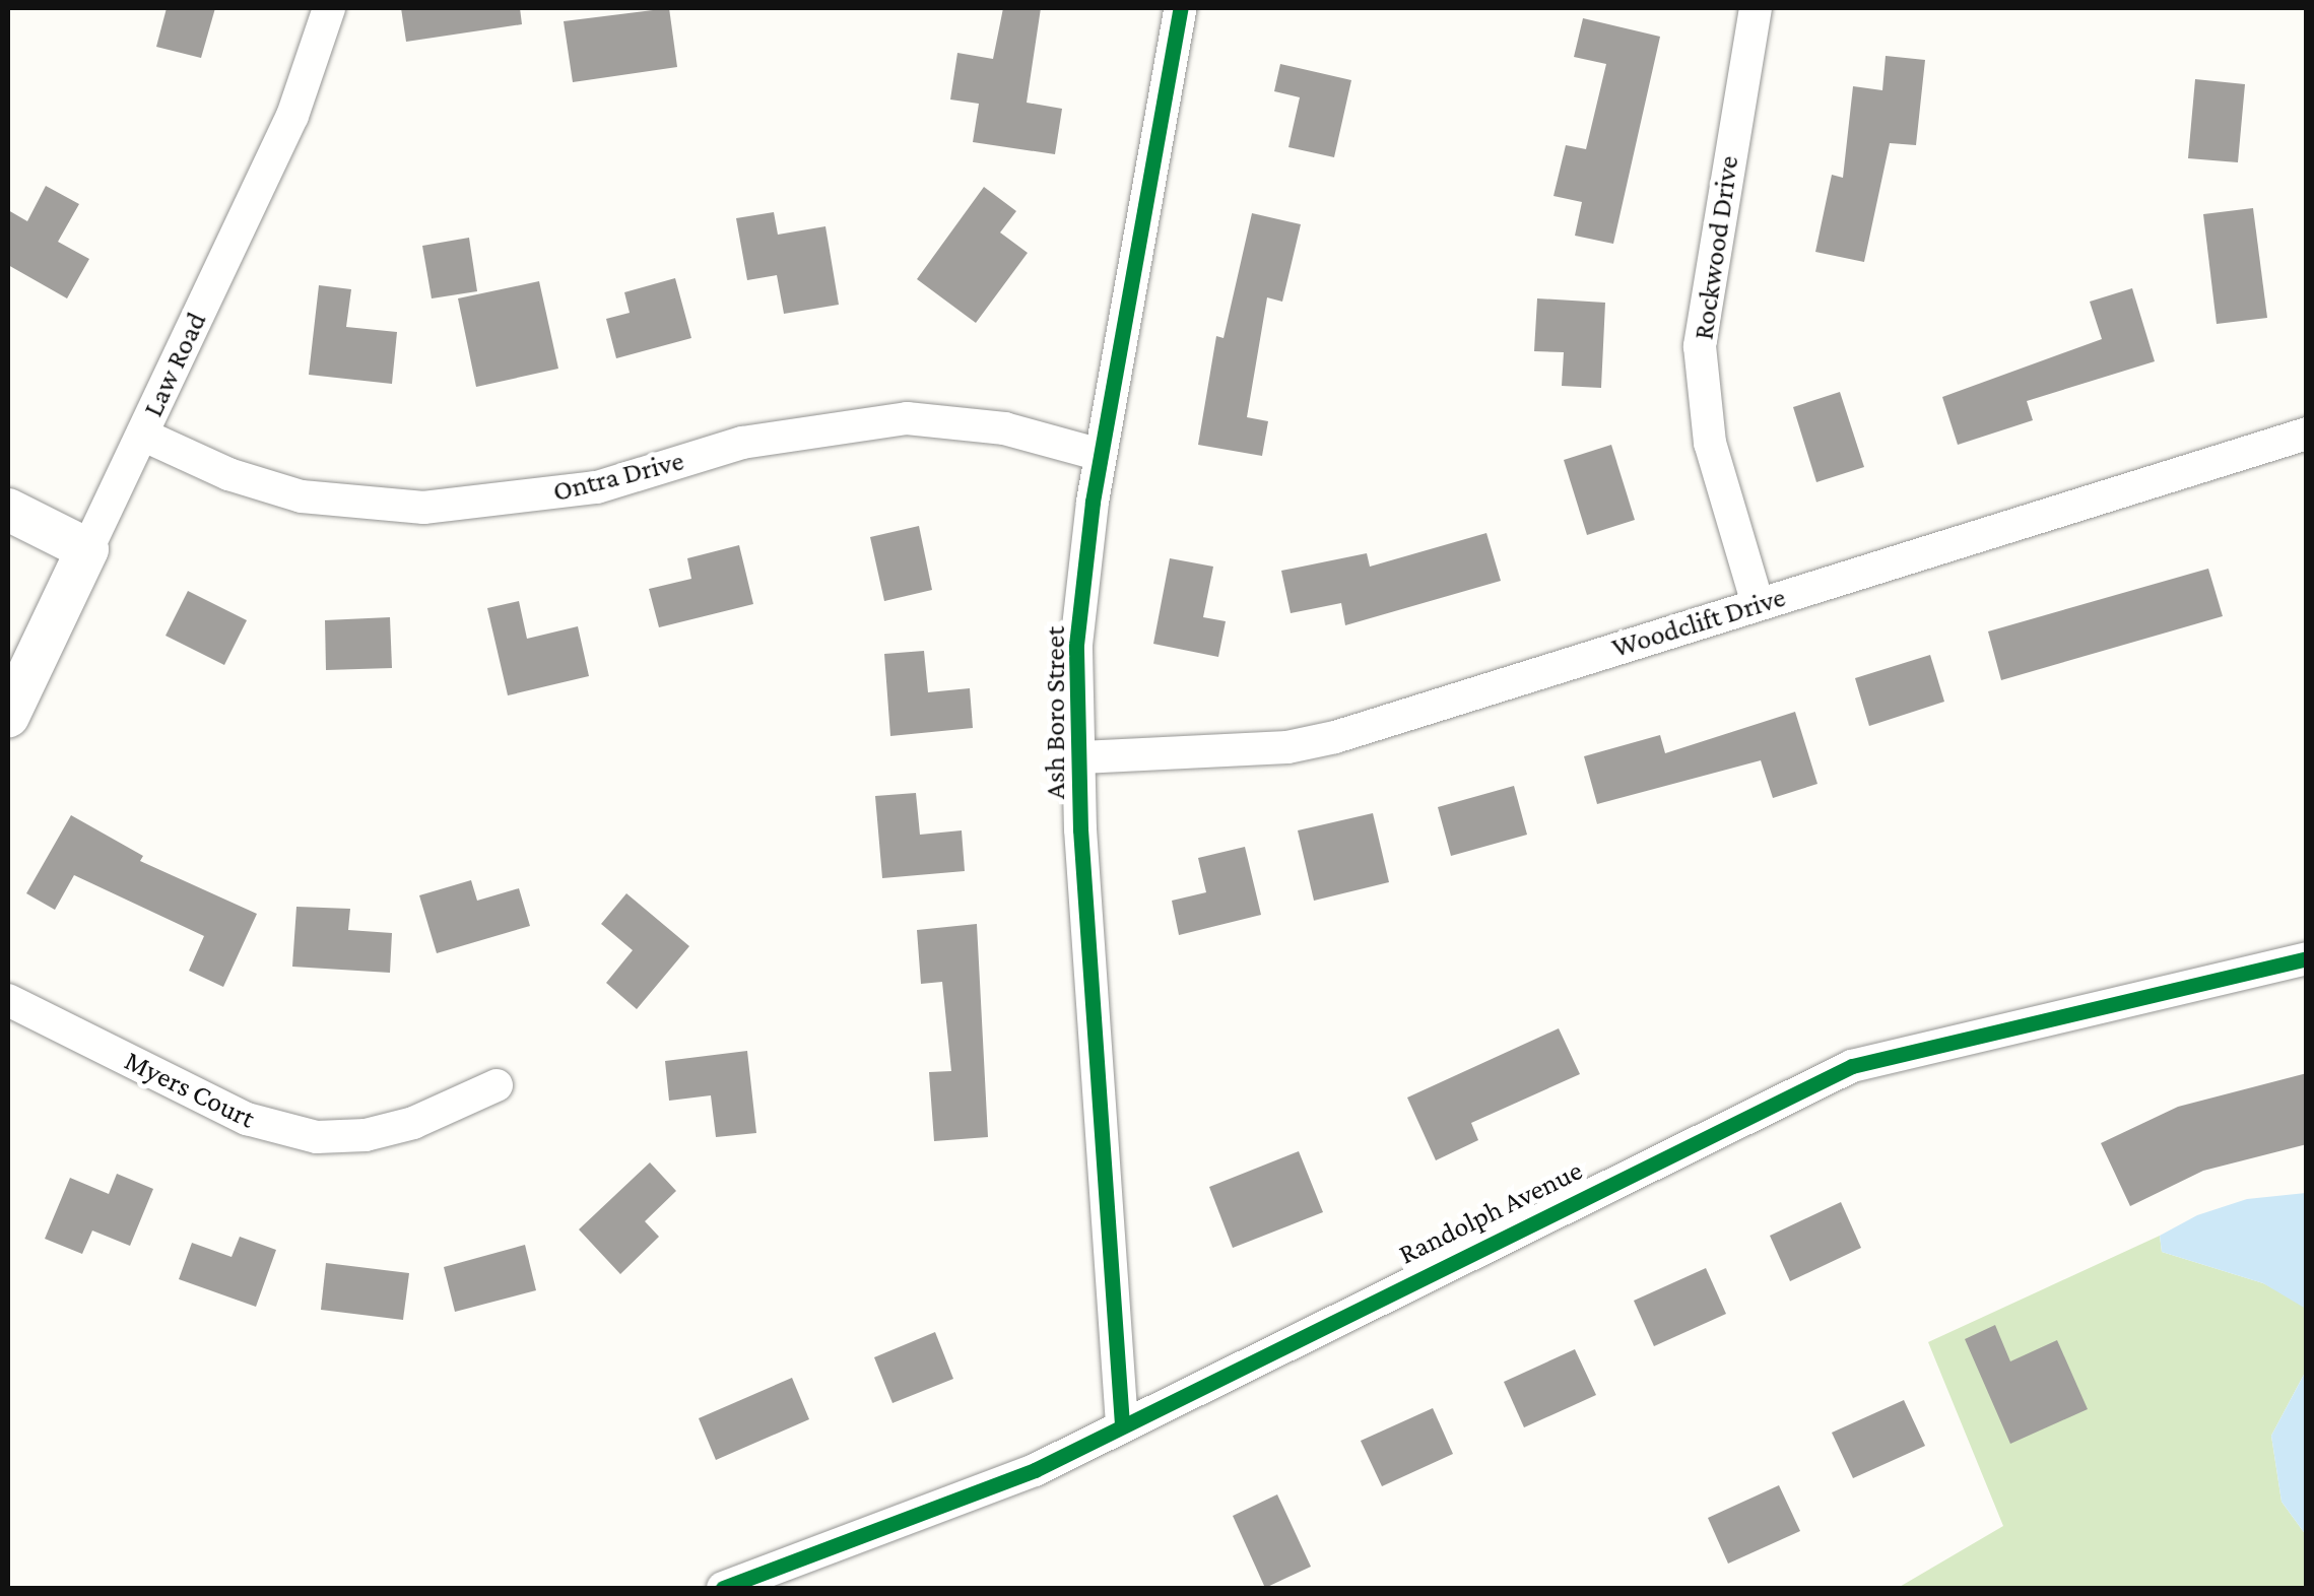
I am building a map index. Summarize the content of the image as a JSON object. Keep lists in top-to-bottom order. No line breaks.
{"streets":{"street":["Rockwood Drive","Law Road","Ontra Drive","Woodclift Drive","Ash Boro Street","Myers Court","Randolph Avenue"]},"crossings":[["Rockwood Drive","Woodclift Drive"],["Law Road","Ontra Drive"],["Ontra Drive","Ash Boro Street"],["Woodclift Drive","Ash Boro Street"],["Ash Boro Street","Randolph Avenue"]]}
